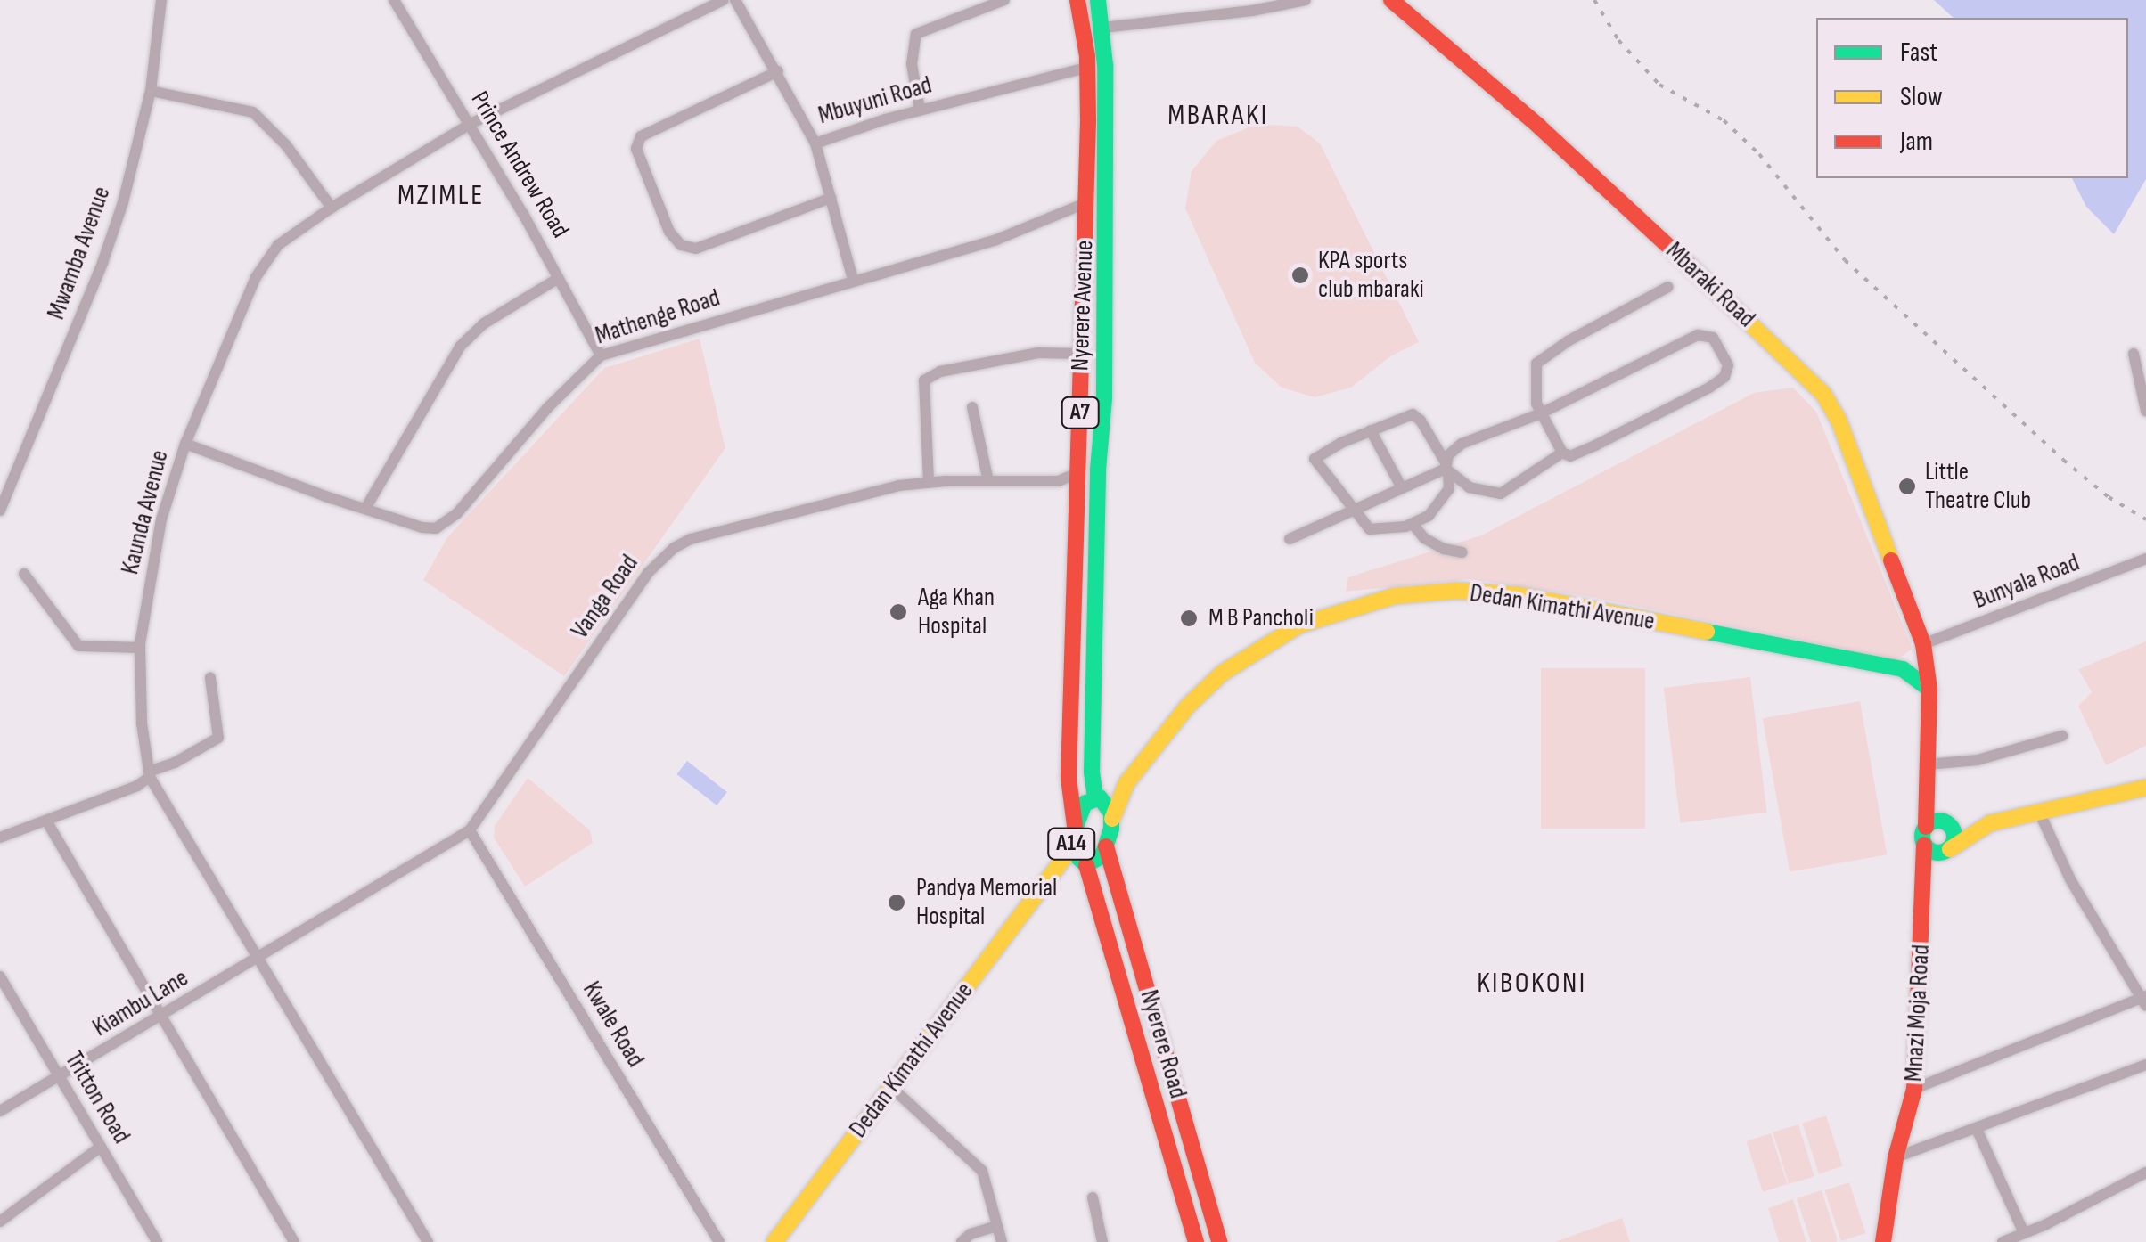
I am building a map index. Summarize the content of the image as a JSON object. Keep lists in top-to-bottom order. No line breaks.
{"streets":{"main road":["Mbaraki Road","Nyerere Avenue","A7","Dedan Kimathi Avenue","A14","Mnazi Moja Road","Nyerere Road"],"street":["Mbuyuni Road","Prince Andrew Road","Mwamba Avenue","Mathenge Road","Kaunda Avenue","Bunyala Road","Vanga Road","Kiambu Lane","Kwale Road","Tritton Road"]},"crossings":[["Mbuyuni Road","Nyerere Avenue"],["Prince Andrew Road","Mathenge Road"],["Prince Andrew Road","Kaunda Avenue"],["Mbaraki Road","Bunyala Road"],["Nyerere Avenue","Mathenge Road"],["Nyerere Avenue","Vanga Road"],["Nyerere Avenue","A14"],["Mathenge Road","Kaunda Avenue"],["Kaunda Avenue","Vanga Road"],["Kaunda Avenue","Kiambu Lane"],["Vanga Road","Kiambu Lane"],["Vanga Road","Kwale Road"],["Dedan Kimathi Avenue","A14"],["Dedan Kimathi Avenue","Nyerere Road"],["A14","Nyerere Road"],["Kiambu Lane","Tritton Road"]],"districts":["MBARAKI","MZIMLE","KIBOKONI"],"places":["KPA sports club mbaraki","Little Theatre Club","Aga Khan Hospital","M B Pancholi","Pandya Memorial Hospital"],"legend":["Fast","Slow","Jam"]}
